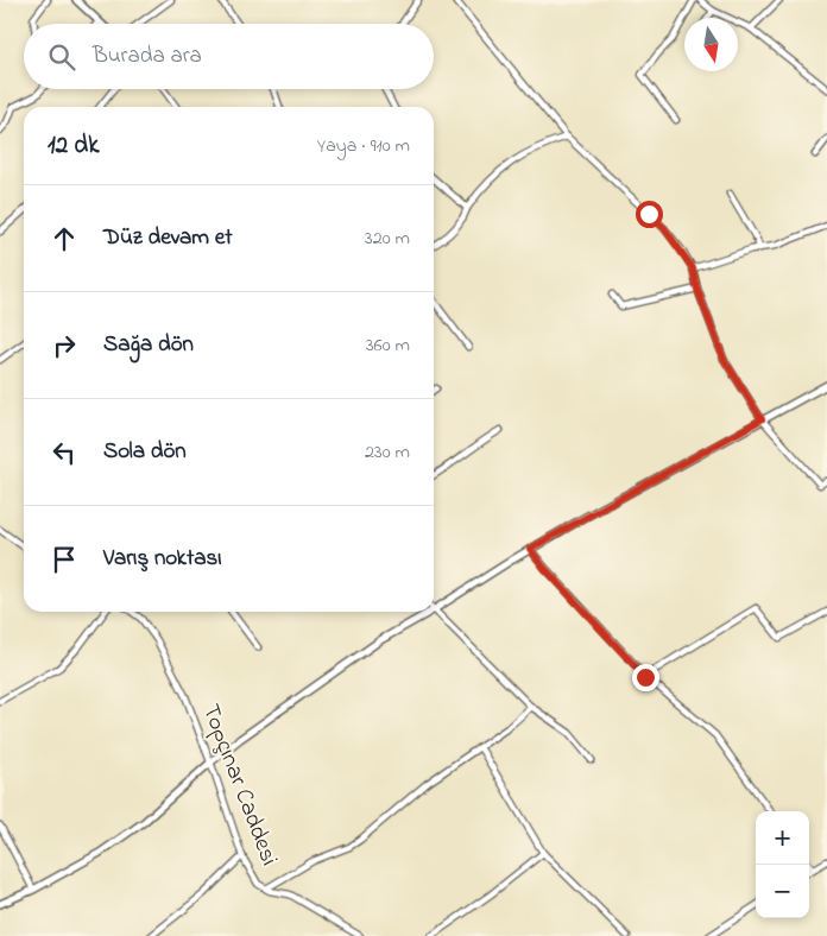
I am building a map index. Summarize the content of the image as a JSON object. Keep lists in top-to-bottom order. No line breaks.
{"streets":{"street":["Topçınar Caddesi"]},"north":"bottom","page":{"search":"Burada ara","heading":["12 dk","Yaya · 910 m"],"list":[["Düz devam et","320 m"],["Sağa dön","360 m"],["Sola dön","230 m"],"Varış noktası"],"map_buttons":["+","−"]}}
